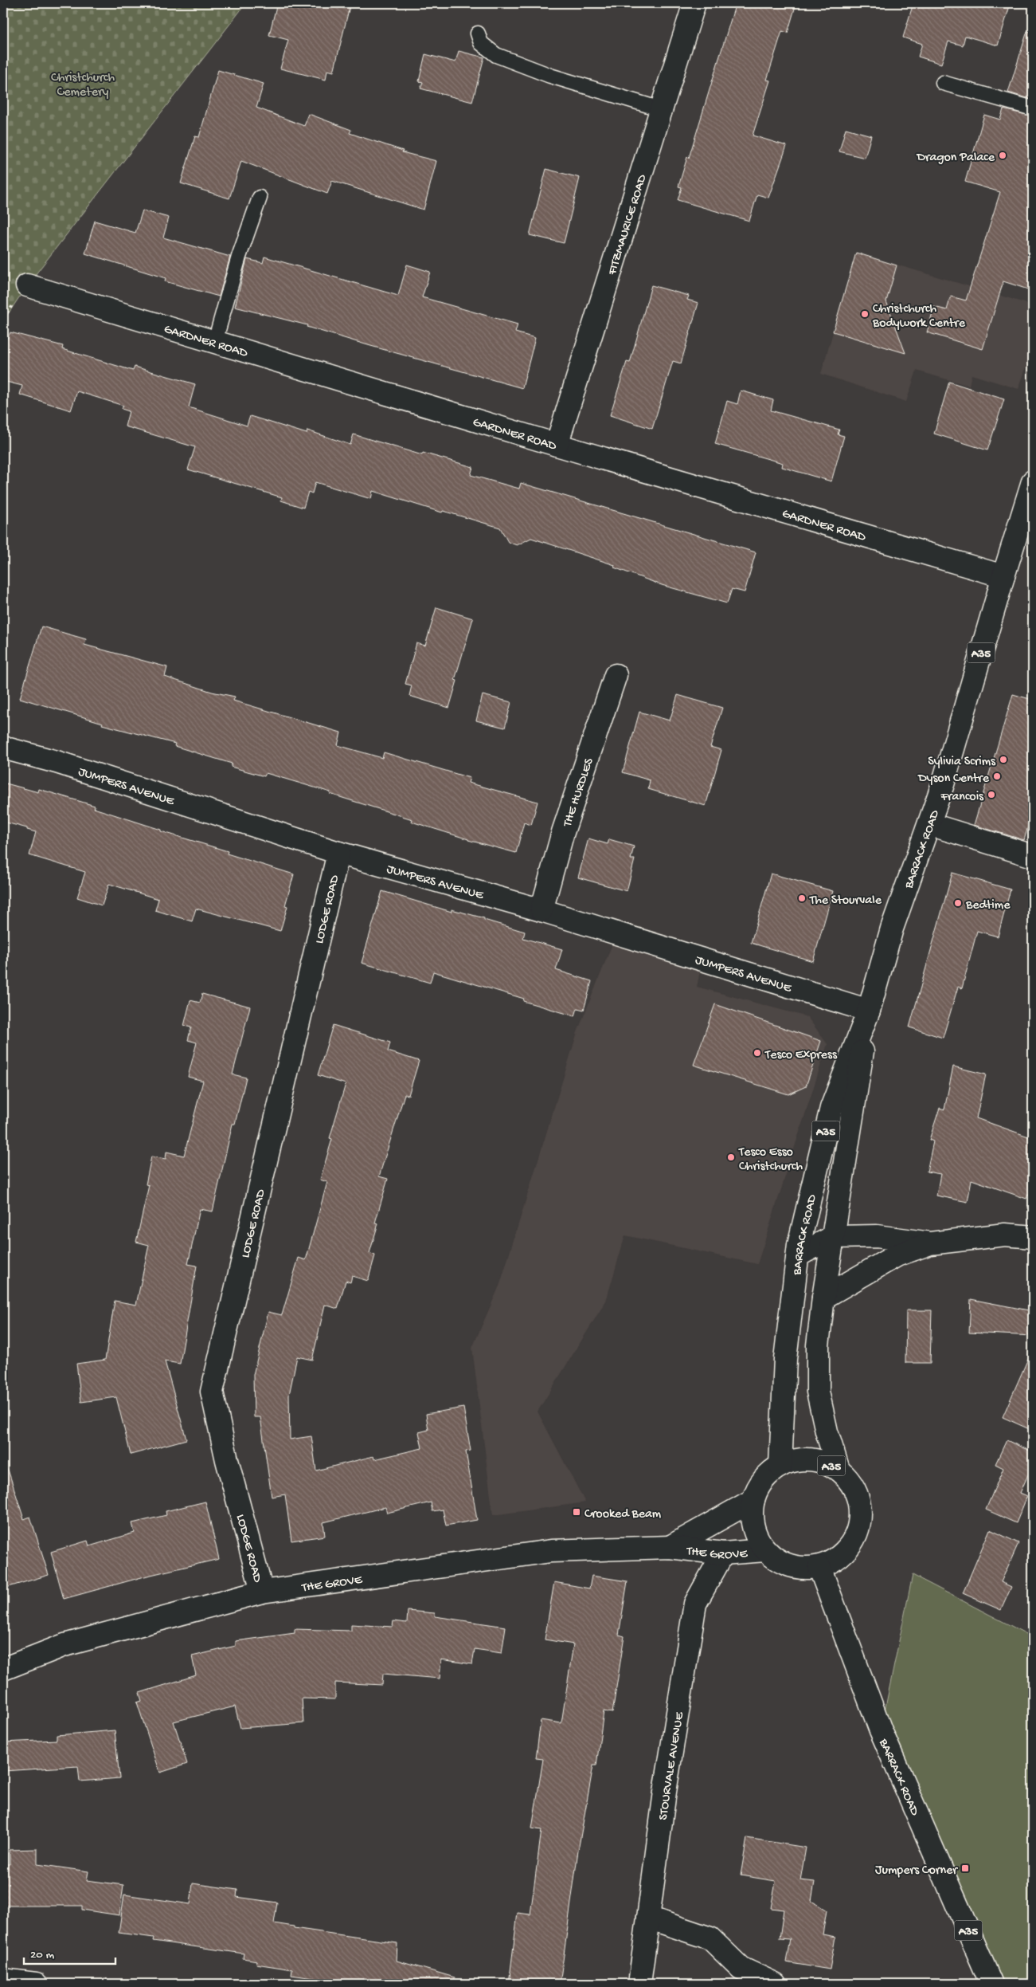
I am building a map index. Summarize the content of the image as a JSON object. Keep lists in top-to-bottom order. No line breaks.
{"streets":{"street":["FITZMAURICE ROAD","GARDNER ROAD","A35","JUMPERS AVENUE","THE HURDLES","BARRACK ROAD","LODGE ROAD","THE GROVE","STOURVALE AVENUE"]},"crossings":[["FITZMAURICE ROAD","GARDNER ROAD"],["GARDNER ROAD","BARRACK ROAD"],["A35","BARRACK ROAD"],["A35","THE GROVE"],["JUMPERS AVENUE","THE HURDLES"],["JUMPERS AVENUE","BARRACK ROAD"],["JUMPERS AVENUE","LODGE ROAD"],["BARRACK ROAD","THE GROVE"],["LODGE ROAD","THE GROVE"],["THE GROVE","STOURVALE AVENUE"]],"parks":["Christchurch Cemetery"],"places":{"other":["Dragon Palace","Christchurch Bodywork Centre","Sylivia Scrims","Dyson Centre","Francois","The Stourvale","Bedtime","Tesco Express","Tesco Esso Christchurch"],"transit":["Crooked Beam","Jumpers Corner"]},"scale_bar":"20 m"}
